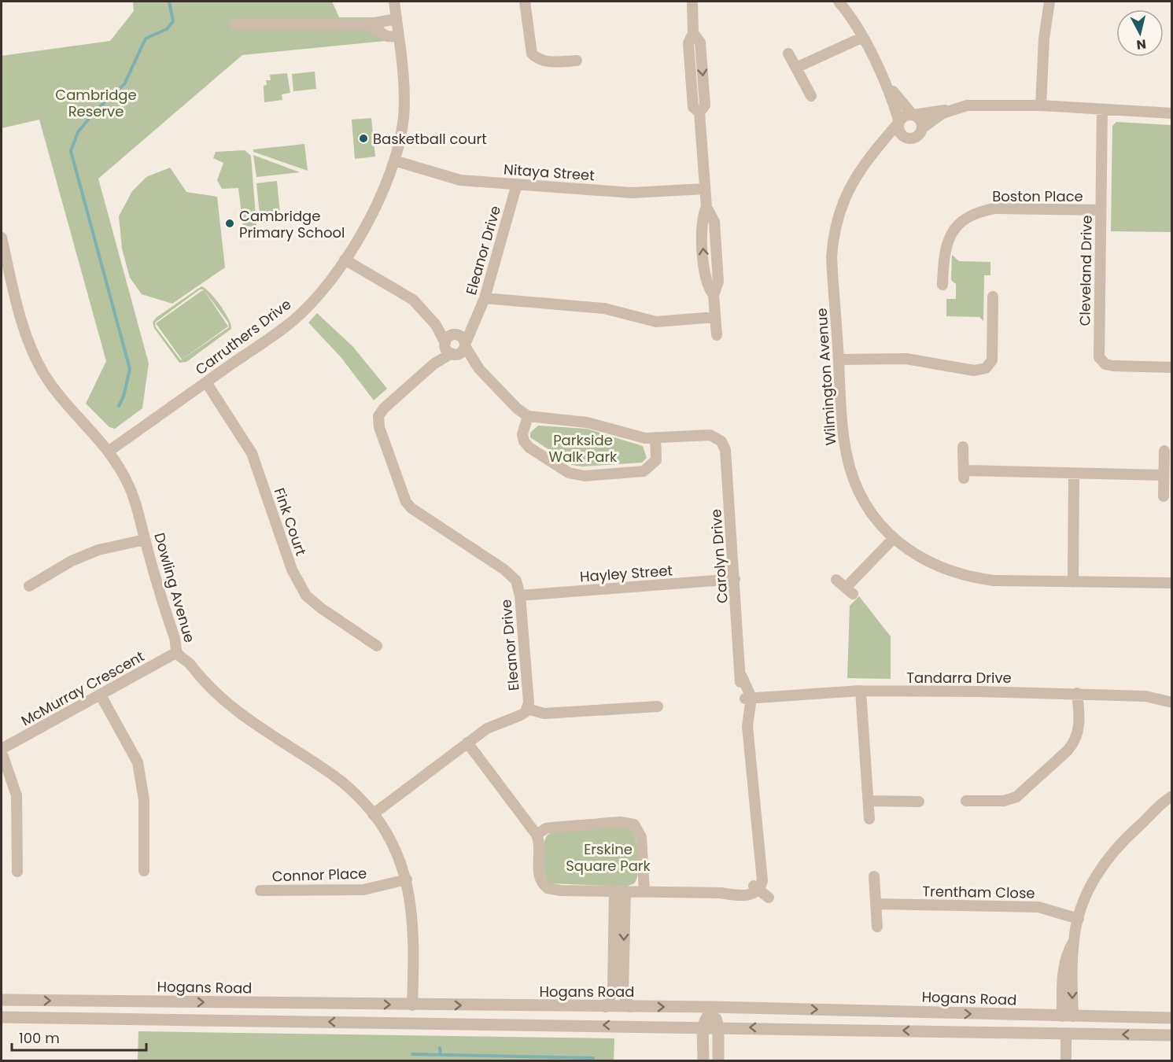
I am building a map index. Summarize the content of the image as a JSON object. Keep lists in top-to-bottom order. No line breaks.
{"streets":{"street":["Nitaya Street","Boston Place","Eleanor Drive","Cleveland Drive","Carruthers Drive","Wilmington Avenue","Fink Court","Carolyn Drive","Hayley Street","Dowling Avenue","Tandarra Drive","McMurray Crescent","Connor Place","Trentham Close","Hogans Road"]},"crossings":[["Nitaya Street","Eleanor Drive"],["Nitaya Street","Carruthers Drive"],["Boston Place","Cleveland Drive"],["Eleanor Drive","Hayley Street"],["Eleanor Drive","Dowling Avenue"],["Carruthers Drive","Fink Court"],["Carruthers Drive","Dowling Avenue"],["Carolyn Drive","Hayley Street"],["Carolyn Drive","Tandarra Drive"],["Dowling Avenue","McMurray Crescent"],["Dowling Avenue","Connor Place"],["Dowling Avenue","Hogans Road"]],"parks":["Cambridge Reserve","Parkside Walk Park","Erskine Square Park"],"places":["Basketball court","Cambridge Primary School"],"scale_bar":"100 m","north":"bottom"}
